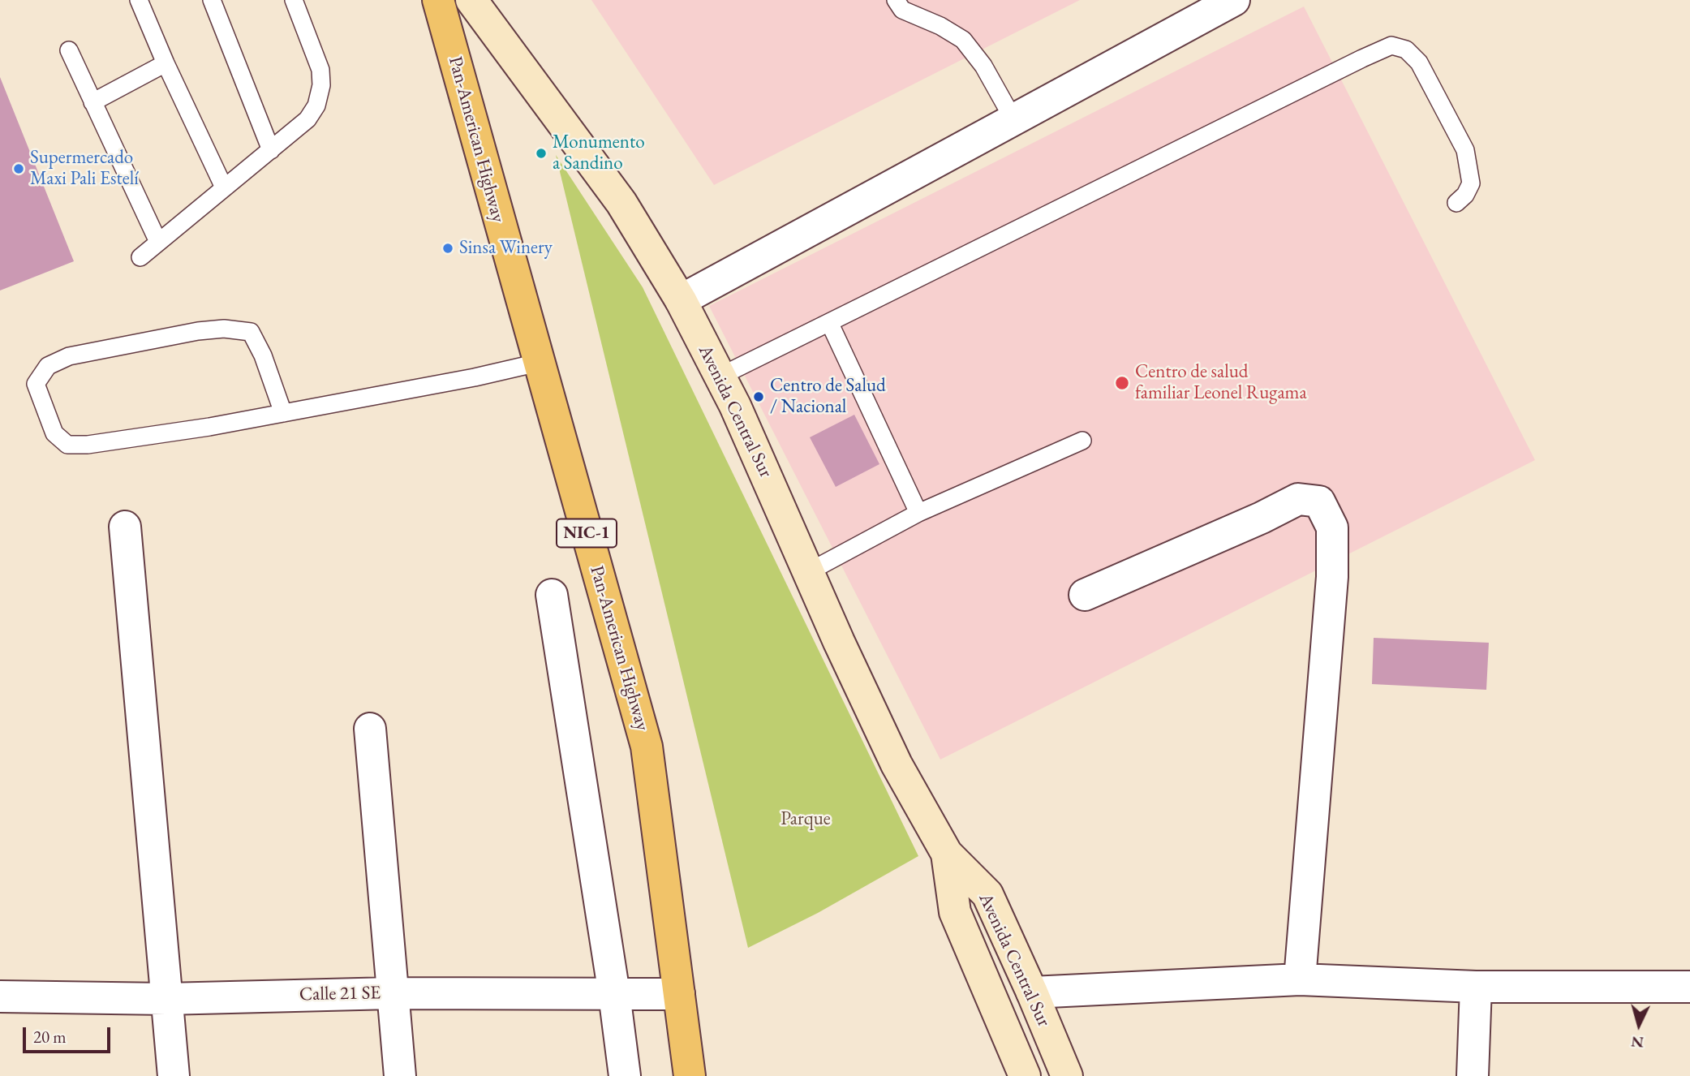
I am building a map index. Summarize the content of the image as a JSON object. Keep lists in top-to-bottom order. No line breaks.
{"streets":{"highway":["Pan-American Highway","NIC-1"],"street":["Avenida Central Sur","Calle 21 SE"]},"crossings":[["Pan-American Highway","Calle 21 SE"]],"parks":["Parque"],"places":["Monumento a Sandino","Supermercado Maxi Pali Estelí","Sinsa Winery","Centro de salud familiar Leonel Rugama","Centro de Salud / Nacional"],"scale_bar":"20 m","north":"bottom"}
